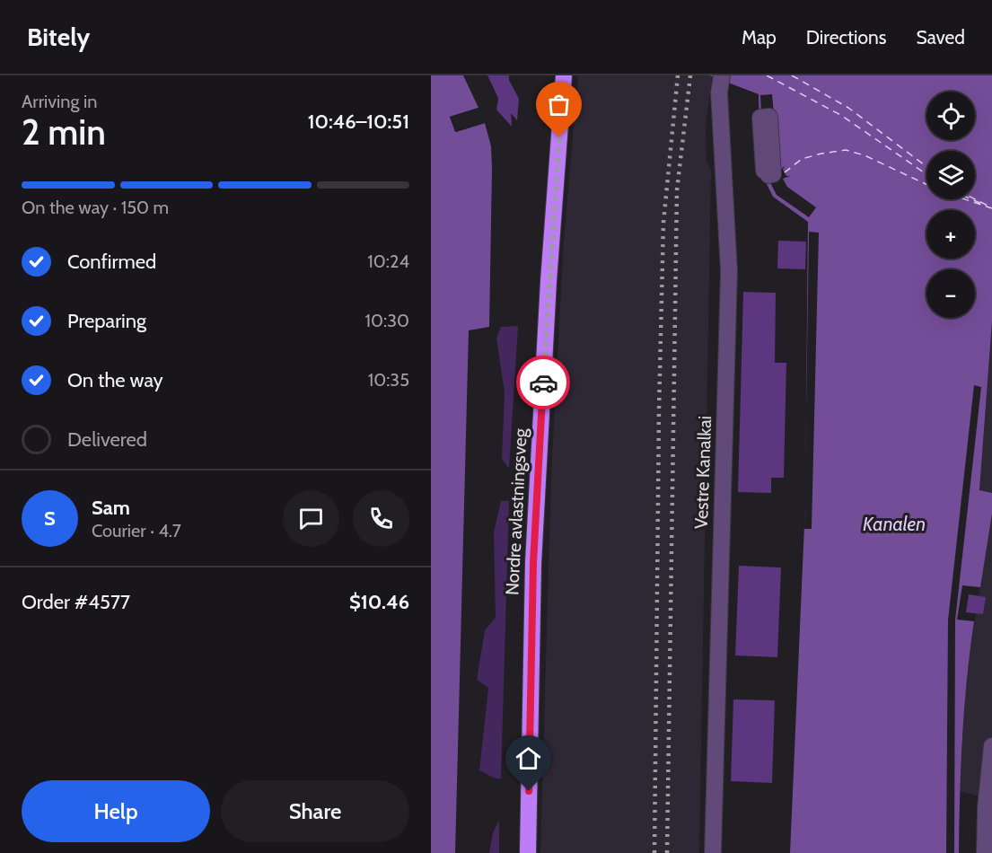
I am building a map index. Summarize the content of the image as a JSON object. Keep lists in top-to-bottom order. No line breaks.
{"streets":{"highway":["Nordre avlastningsveg"],"street":["Vestre Kanalkai"]},"water":["Kanalen"],"page":{"header":"Bitely","nav":["Map","Directions","Saved"],"heading":["2 min","Arriving in","10:46–10:51"],"panel":["Sam","Courier · 4.7","Order #4577","$10.46"],"map_buttons":["+","−"],"bar":"On the way · 150 m","list":[["Confirmed","10:24"],["Preparing","10:30"],["On the way","10:35"],"Delivered"],"round":"S","buttons":["Help","Share"]}}
